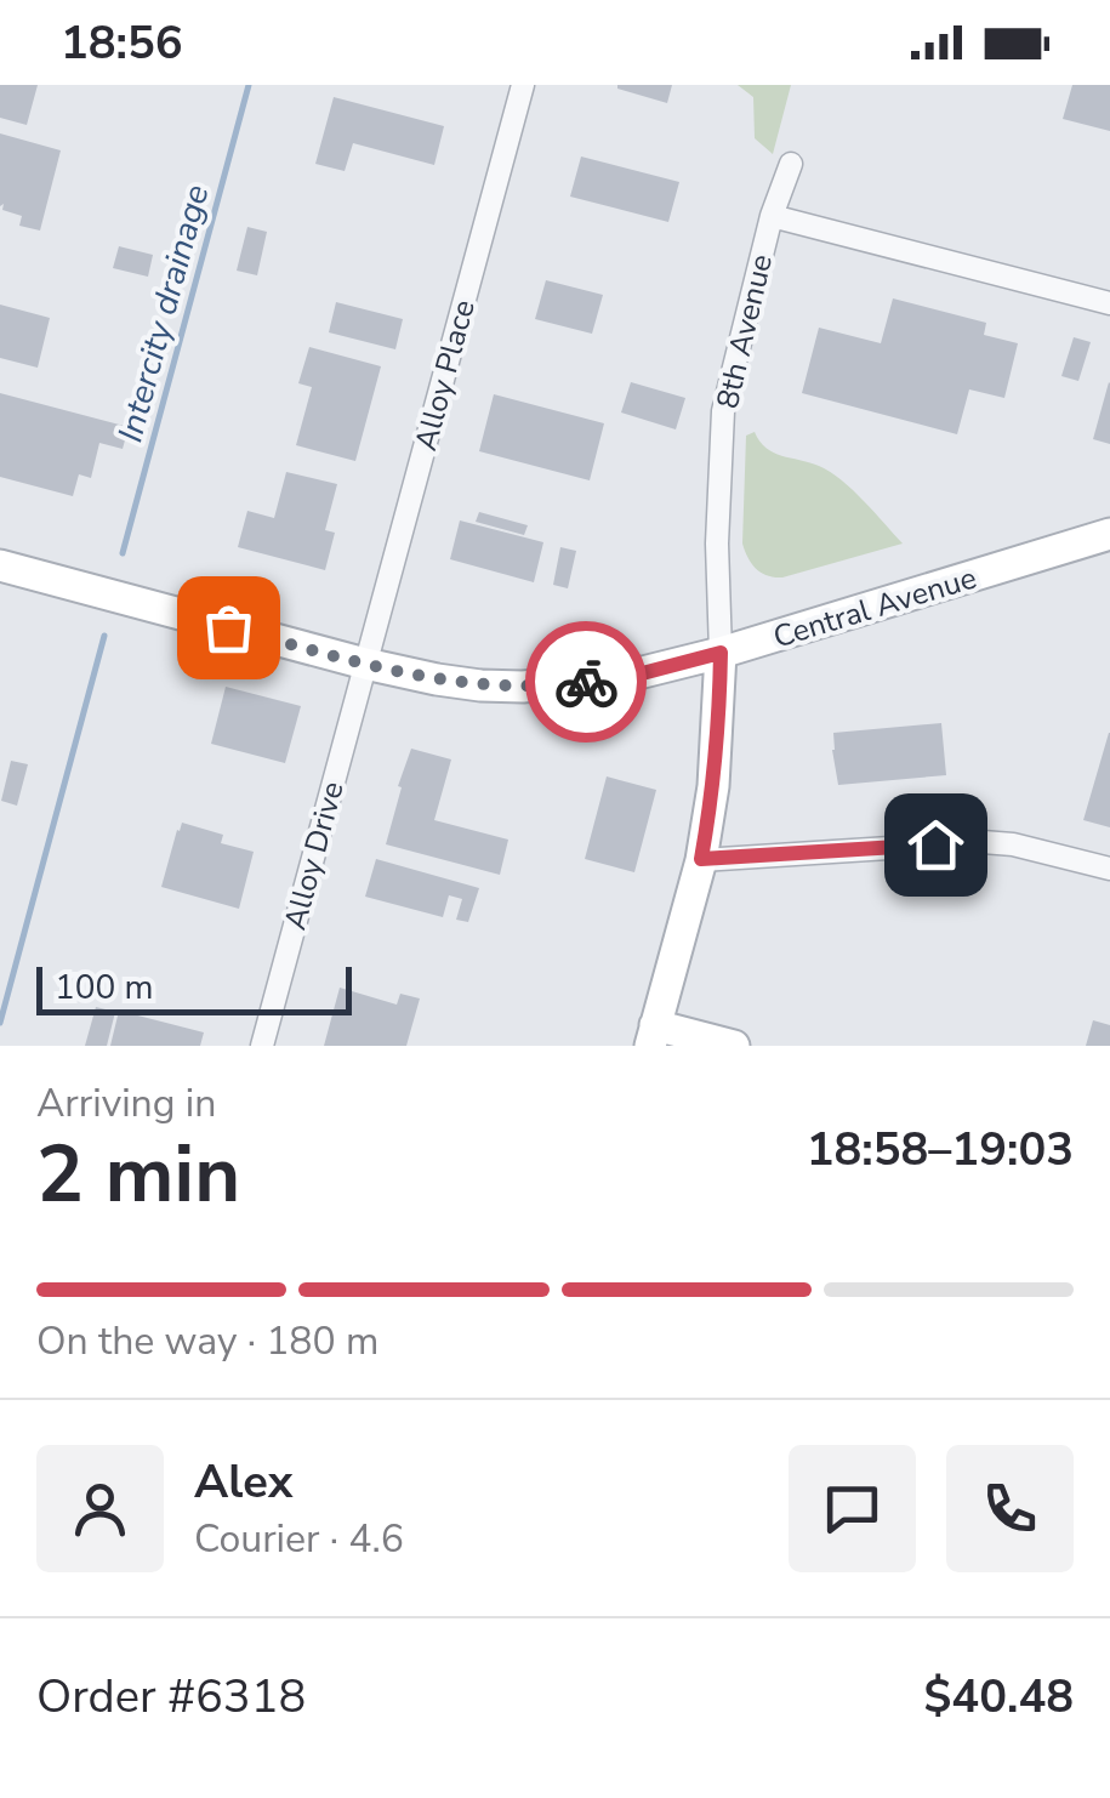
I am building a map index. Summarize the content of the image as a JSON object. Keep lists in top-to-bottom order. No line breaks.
{"streets":{"main road":["Central Avenue"],"street":["8th Avenue","Alloy Place","Alloy Drive"]},"crossings":[["8th Avenue","Central Avenue"],["Alloy Place","Central Avenue"],["Alloy Place","Alloy Drive"],["Central Avenue","Alloy Drive"]],"water":["Intercity drainage"],"scale_bar":"100 m","page":{"status":"18:56","scale":"100 m","heading":["2 min","Arriving in","18:58–19:03"],"panel":["Alex","Courier · 4.6","Order #6318","$40.48"],"bar":"On the way · 180 m"}}
